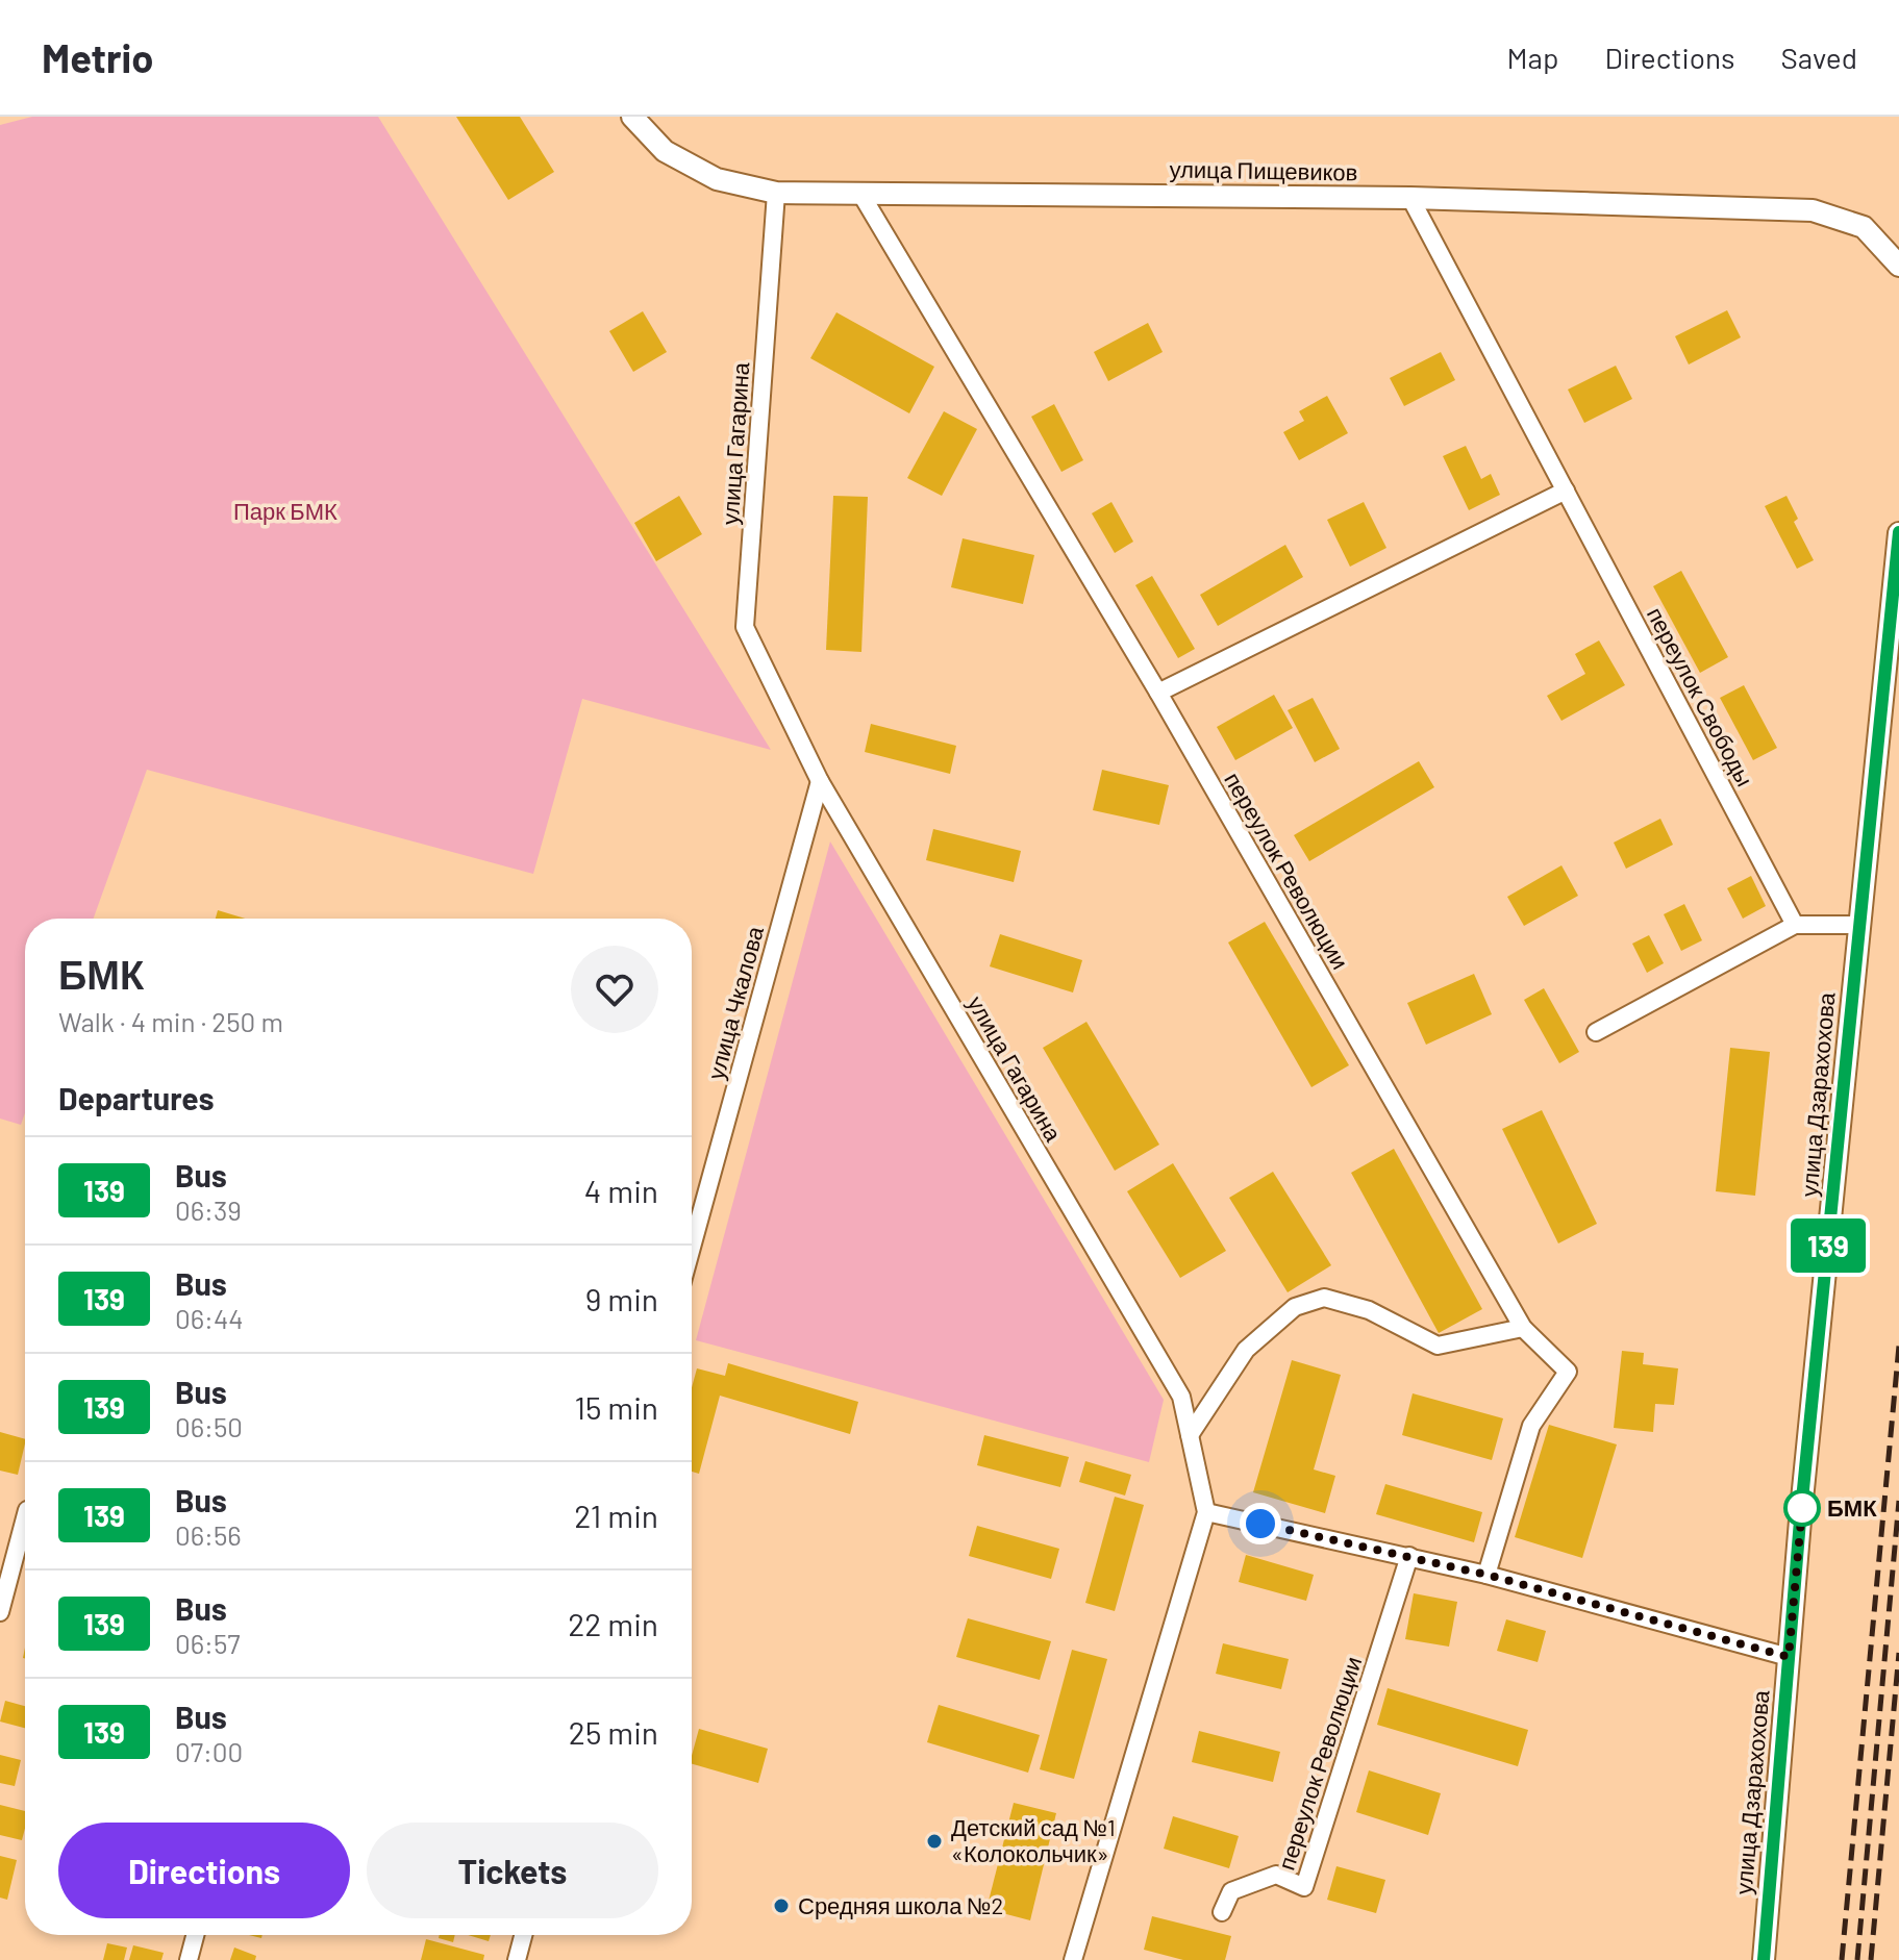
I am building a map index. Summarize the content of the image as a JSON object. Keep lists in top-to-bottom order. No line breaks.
{"streets":{"street":["улица Пищевиков","улица Гагарина","переулок Свободы","переулок Революции","улица Чкалова","улица Дзарахохова"]},"crossings":[["улица Пищевиков","улица Гагарина"],["улица Пищевиков","переулок Свободы"],["улица Пищевиков","переулок Революции"],["улица Гагарина","улица Чкалова"]],"parks":["Парк БМК"],"places":["БМК","Детский сад №1 «Колокольчик»","Средняя школа №2"],"lines":["bus line 139"],"page":{"header":"Metrio","nav":["Map","Directions","Saved"],"on_map":"139","heading":[["БМК","Walk · 4 min · 250 m"],"Departures"],"list":[{"mark":"139","name":"Bus","note":"06:39","value":"4 min"},{"mark":"139","name":"Bus","note":"06:44","value":"9 min"},{"mark":"139","name":"Bus","note":"06:50","value":"15 min"},{"mark":"139","name":"Bus","note":"06:56","value":"21 min"},{"mark":"139","name":"Bus","note":"06:57","value":"22 min"},{"mark":"139","name":"Bus","note":"07:00","value":"25 min"}],"buttons":["Directions","Tickets"]}}
